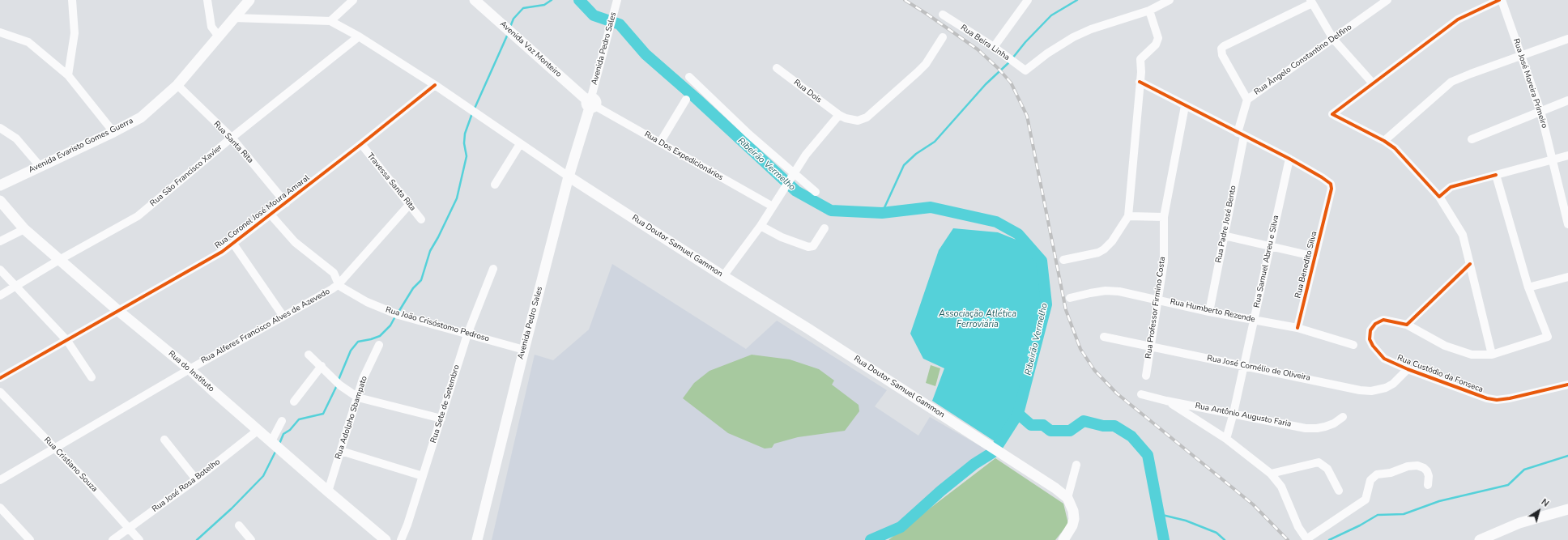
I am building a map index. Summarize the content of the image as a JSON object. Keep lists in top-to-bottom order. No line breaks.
{"streets":{"main road":["Avenida Pedro Sales","Avenida Vaz Monteiro","Avenida Evaristo Gomes Guerra","Rua Doutor Samuel Gammon","Rua do Instituto"],"street":["Rua Beira Linha","Rua Ângelo Constantino Delfino","Rua José Moreira Primeiro","Rua Dois","Rua Santa Rita","Rua Dos Expedicionários","Rua São Francisco Xavier","Travessa Santa Rita","Rua Coronel José Moura Amaral","Rua Padre José Bento","Rua Samuel Abreu e Silva","Rua Benedito Silva","Rua Professor Firmino Costa","Rua Humberto Rezende","Rua João Crisóstomo Pedroso","Rua Alferes Francisco Alves de Azevedo","Rua José Cornélio de Oliveira","Rua Custódio da Fonseca","Rua Sete de Setembro","Rua Antônio Augusto Faria","Rua Adolpho Sbampato","Rua Cristiano Souza","Rua José Rosa Botelho"]},"crossings":[["Avenida Pedro Sales","Avenida Vaz Monteiro"],["Avenida Pedro Sales","Rua Dos Expedicionários"],["Avenida Pedro Sales","Rua Doutor Samuel Gammon"],["Avenida Pedro Sales","Rua João Crisóstomo Pedroso"],["Avenida Vaz Monteiro","Rua Dos Expedicionários"],["Rua Ângelo Constantino Delfino","Rua Padre José Bento"],["Rua Santa Rita","Avenida Evaristo Gomes Guerra"],["Rua Santa Rita","Rua São Francisco Xavier"],["Rua Santa Rita","Rua Coronel José Moura Amaral"],["Avenida Evaristo Gomes Guerra","Rua Doutor Samuel Gammon"],["Rua São Francisco Xavier","Rua Doutor Samuel Gammon"],["Rua São Francisco Xavier","Rua do Instituto"],["Travessa Santa Rita","Rua Coronel José Moura Amaral"],["Travessa Santa Rita","Rua Alferes Francisco Alves de Azevedo"],["Rua Coronel José Moura Amaral","Rua Doutor Samuel Gammon"],["Rua Coronel José Moura Amaral","Rua João Crisóstomo Pedroso"],["Rua Coronel José Moura Amaral","Rua do Instituto"],["Rua Padre José Bento","Rua Humberto Rezende"],["Rua Samuel Abreu e Silva","Rua Benedito Silva"],["Rua Samuel Abreu e Silva","Rua Humberto Rezende"],["Rua Samuel Abreu e Silva","Rua José Cornélio de Oliveira"],["Rua Samuel Abreu e Silva","Rua Antônio Augusto Faria"],["Rua Benedito Silva","Rua Humberto Rezende"],["Rua Professor Firmino Costa","Rua Humberto Rezende"],["Rua Professor Firmino Costa","Rua José Cornélio de Oliveira"],["Rua João Crisóstomo Pedroso","Rua Alferes Francisco Alves de Azevedo"],["Rua João Crisóstomo Pedroso","Rua Sete de Setembro"],["Rua Alferes Francisco Alves de Azevedo","Rua do Instituto"],["Rua Alferes Francisco Alves de Azevedo","Rua Cristiano Souza"],["Rua José Cornélio de Oliveira","Rua Custódio da Fonseca"],["Rua do Instituto","Rua Adolpho Sbampato"],["Rua do Instituto","Rua José Rosa Botelho"],["Rua Cristiano Souza","Rua José Rosa Botelho"]],"water":["Ribeirão Vermelho","Associação Atlética Ferroviária"],"north":"top right"}
